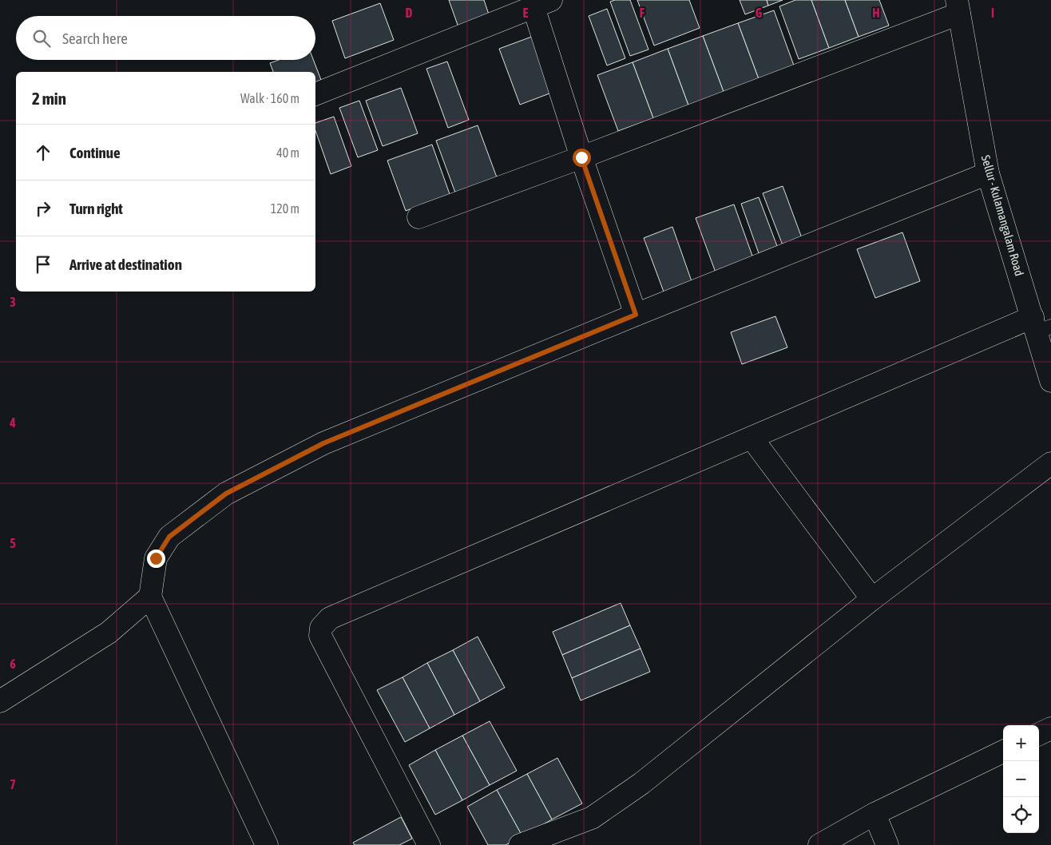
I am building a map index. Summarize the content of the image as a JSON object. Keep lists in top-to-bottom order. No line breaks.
{"streets":{"street":["Sellur - Kulamangalam Road"]},"page":{"search":"Search here","heading":["2 min","Walk · 160 m"],"list":[["Continue","40 m"],["Turn right","120 m"],"Arrive at destination"],"map_buttons":["+","−"]},"grid":{"columns":["D","E","F","G","H","I"],"rows":["3","4","5","6","7"]}}
